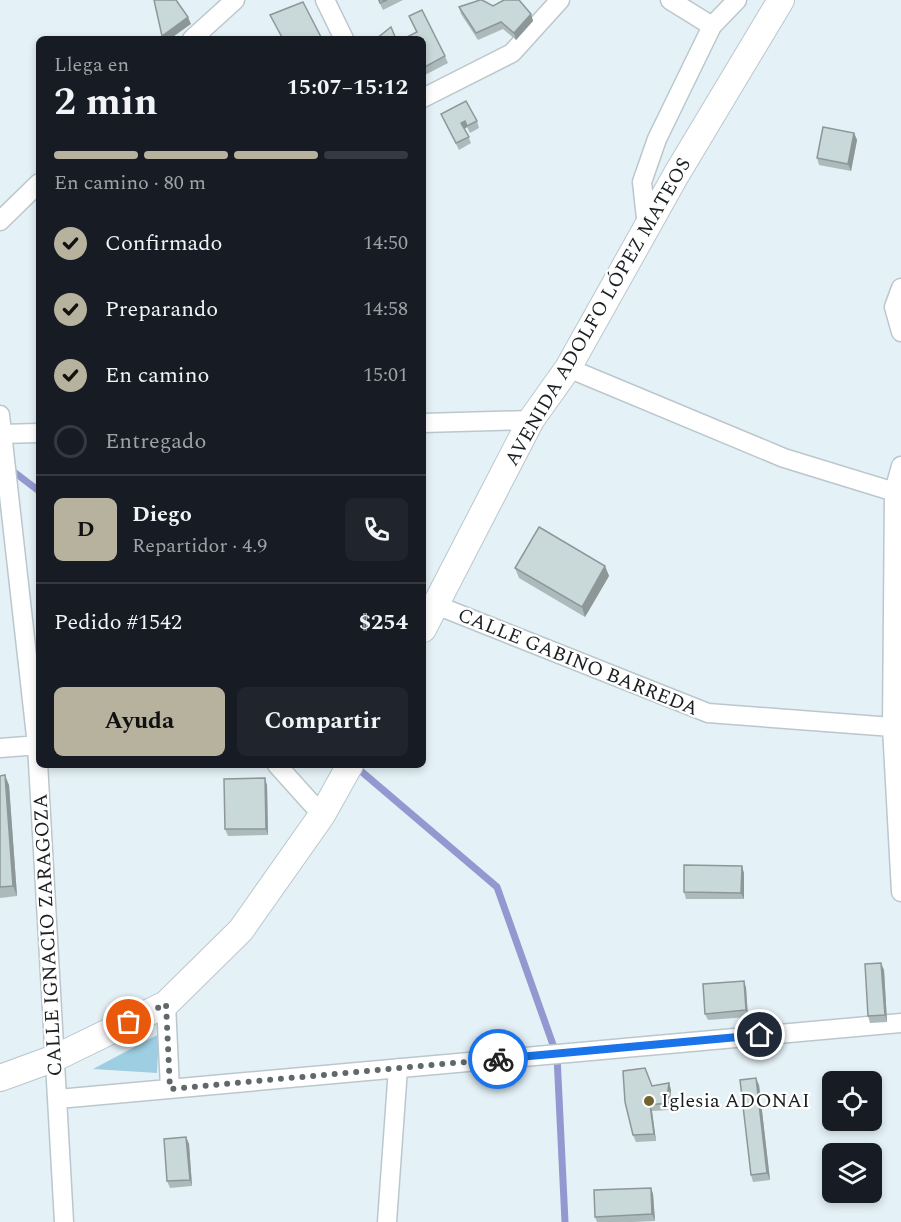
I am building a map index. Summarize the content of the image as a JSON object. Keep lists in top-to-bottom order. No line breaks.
{"streets":{"main road":["AVENIDA ADOLFO LÓPEZ MATEOS"],"street":["CALLE GABINO BARREDA","CALLE IGNACIO ZARAGOZA"]},"crossings":[["AVENIDA ADOLFO LÓPEZ MATEOS","CALLE GABINO BARREDA"]],"places":["Iglesia ADONAI"],"page":{"heading":["2 min","Llega en","15:07–15:12"],"panel":["Diego","Repartidor · 4.9","Pedido #1542","$254"],"bar":"En camino · 80 m","list":[["Confirmado","14:50"],["Preparando","14:58"],["En camino","15:01"],"Entregado"],"round":"D","buttons":["Ayuda","Compartir"]}}
